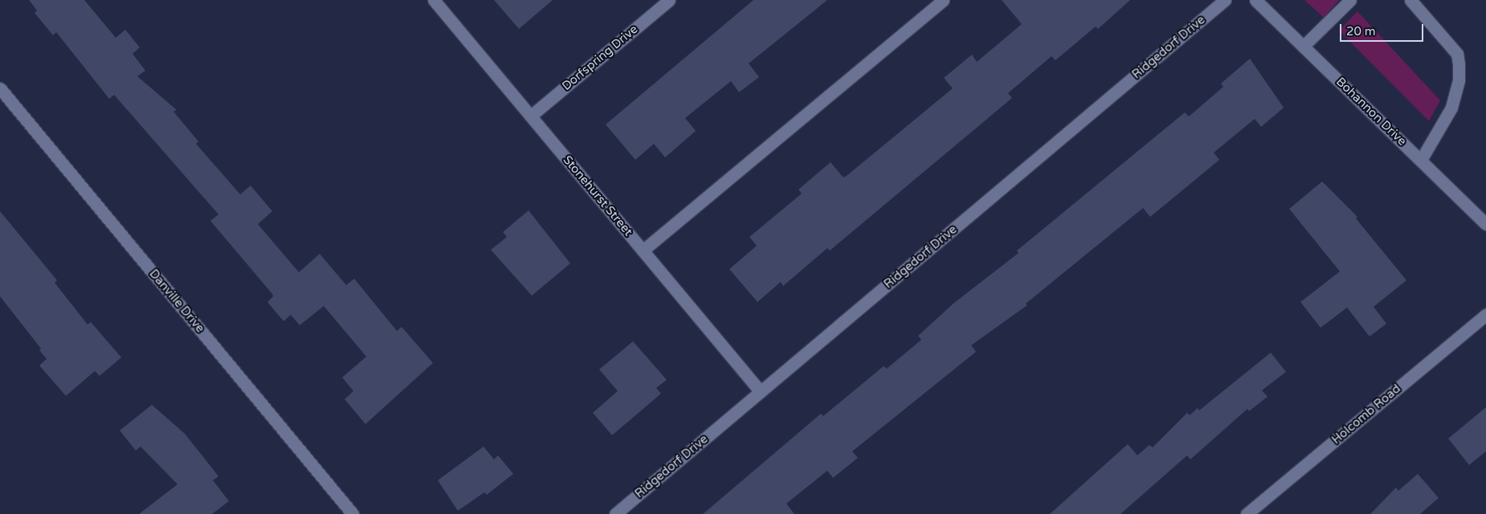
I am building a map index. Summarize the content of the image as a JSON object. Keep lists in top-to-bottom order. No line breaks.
{"streets":{"street":["Ridgedorf Drive","Dorfspring Drive","Bohannon Drive","Stonehurst Street","Danville Drive","Holcomb Road"]},"crossings":[["Ridgedorf Drive","Stonehurst Street"],["Dorfspring Drive","Stonehurst Street"]],"scale_bar":"20 m"}
